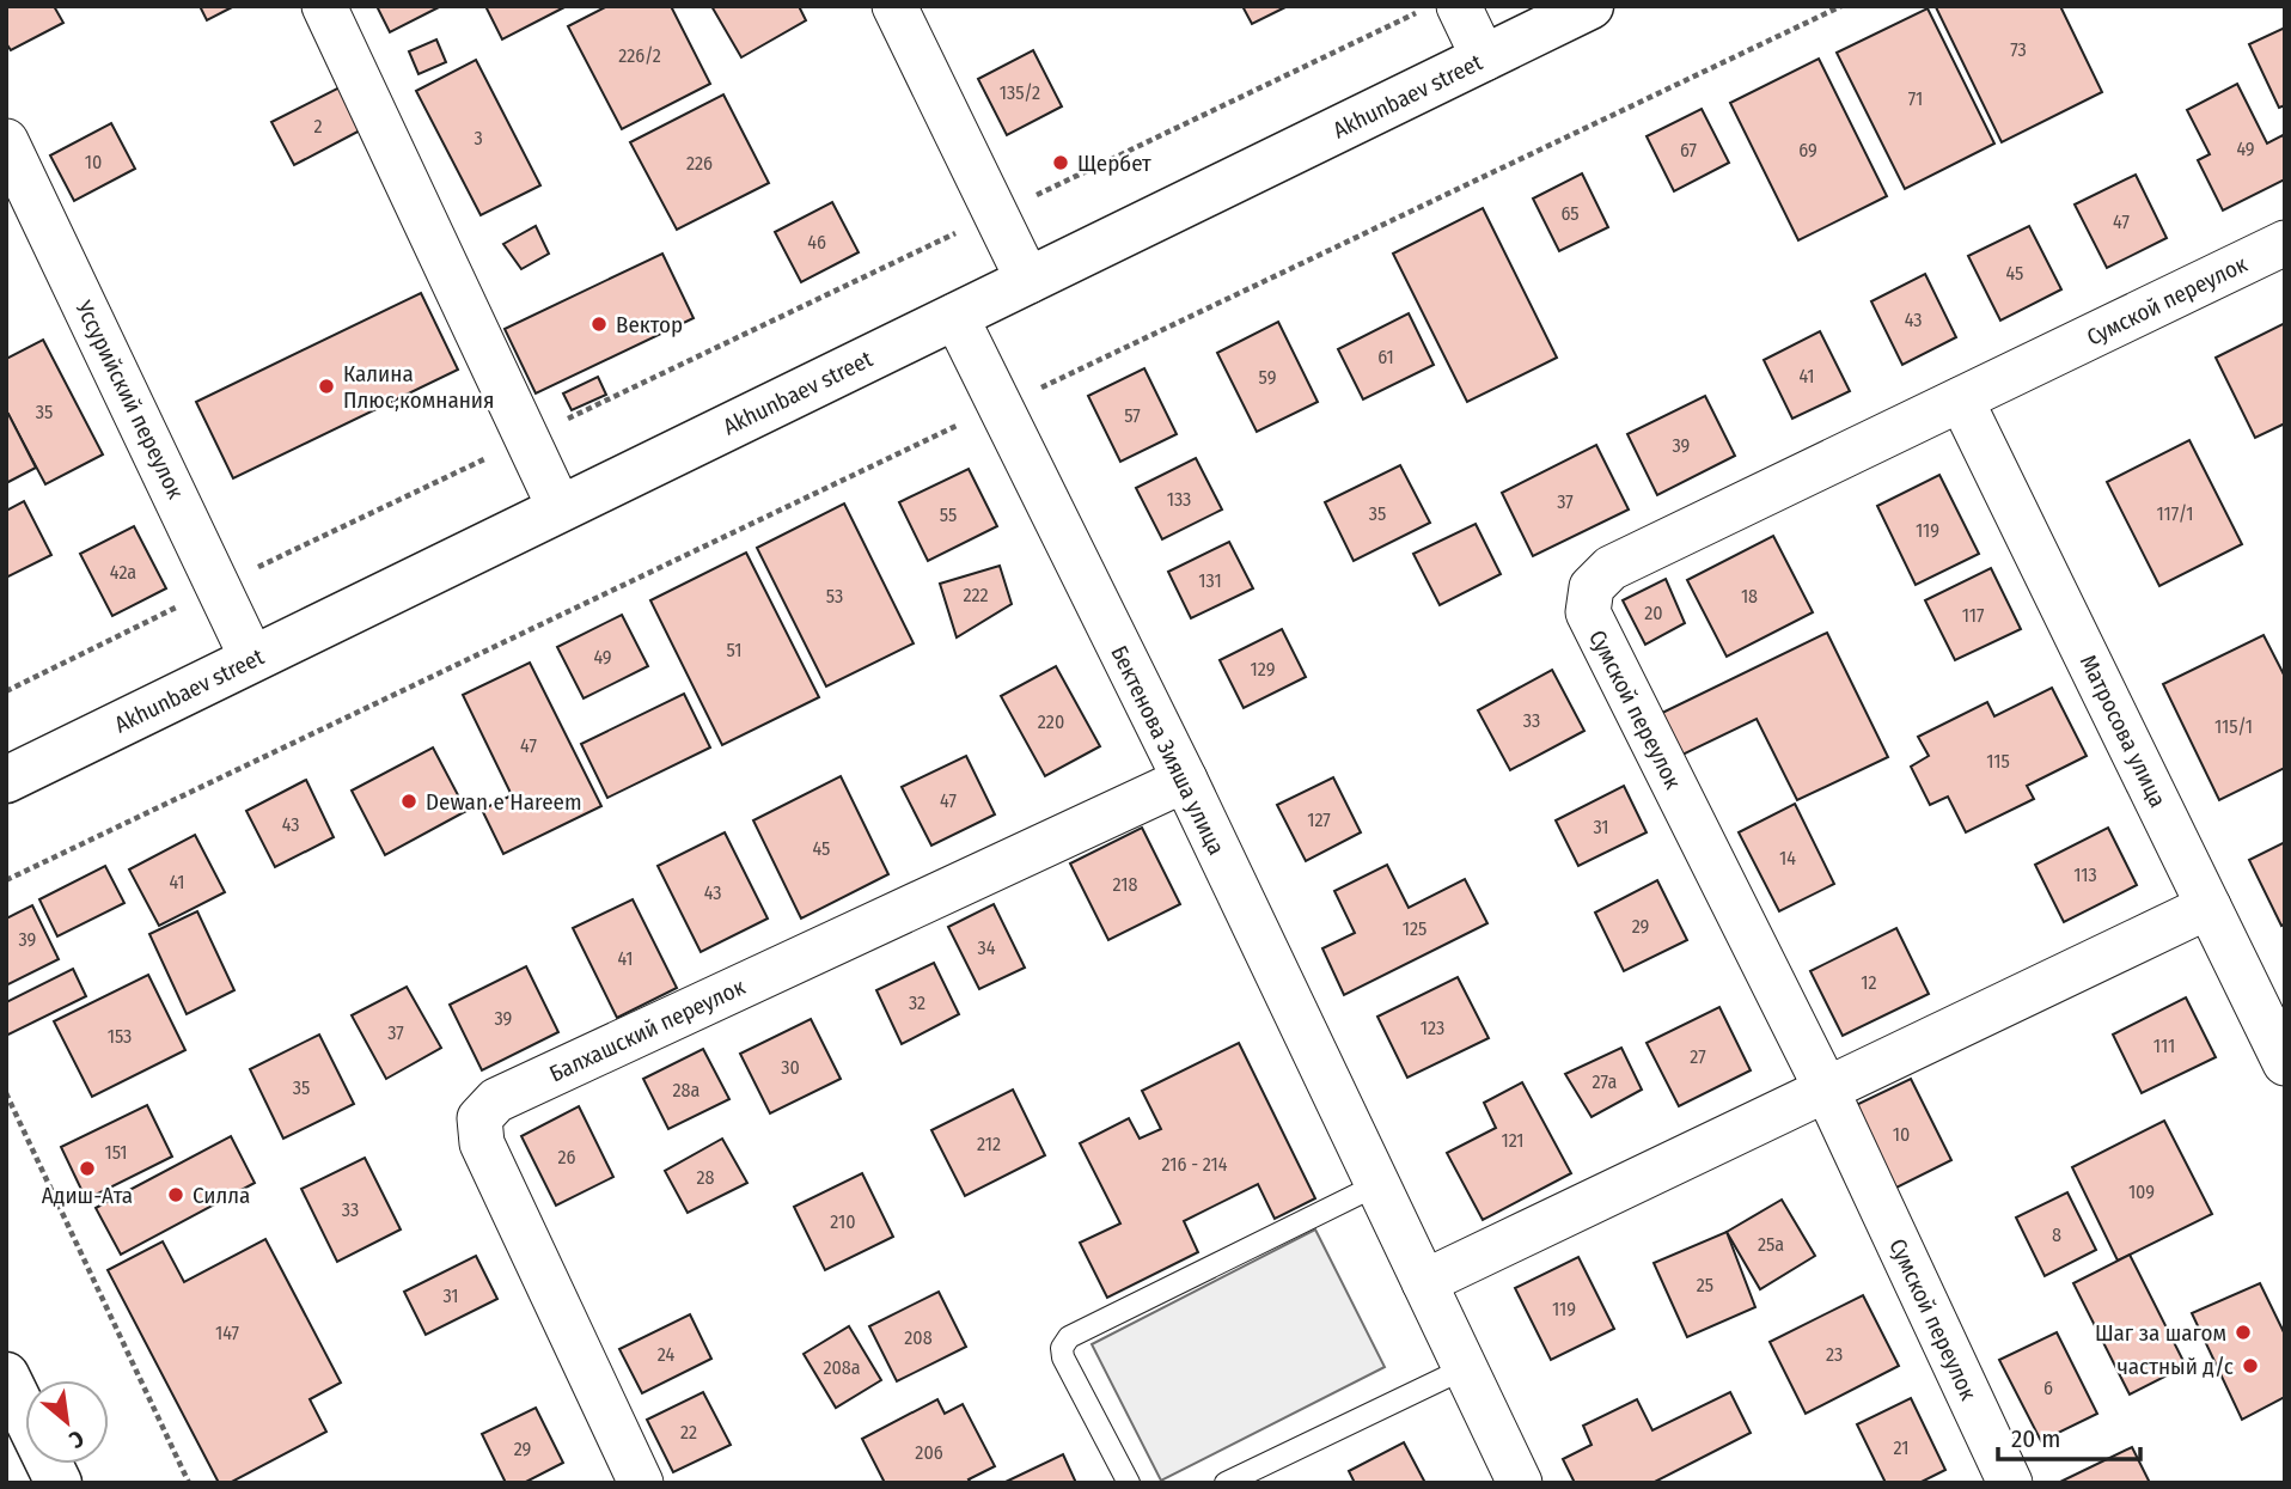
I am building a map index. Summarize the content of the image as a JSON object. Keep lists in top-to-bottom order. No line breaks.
{"streets":{"main road":["Akhunbaev street"],"street":["Сумской переулок","Уссурийский переулок","Матросова улица","Бектенова Зияша улица","Балхашский переулок"]},"crossings":[["Akhunbaev street","Уссурийский переулок"],["Akhunbaev street","Бектенова Зияша улица"],["Сумской переулок","Матросова улица"],["Бектенова Зияша улица","Балхашский переулок"]],"places":["Щербет","Вектор","Калина Плюс,комнания","Dewan e Hareem","Адиш-Ата","Силла","Шаг за шагом","частный д/с"],"house_numbers":["73","226/2","135/2","71","2","3","49","67","69","10","226","65","47","46","45","43","61","41","59","35","57","39","133","37","35","117/1","55","119","42а","131","222","53","18","20","117","51","49","129","33","220","115/1","47","115","47","127","43","31","45","14","113","41","218","43","29","125","39","34","41","12","32","39","123","37","153","111","27","30","27а","35","28а","10","121","212","151","26","216 - 214","28","109","33","210","8","25а","25","31","119","147","208","24","23","208а","6","22","21","29","206"],"scale_bar":"20 m","north":"bottom right"}
